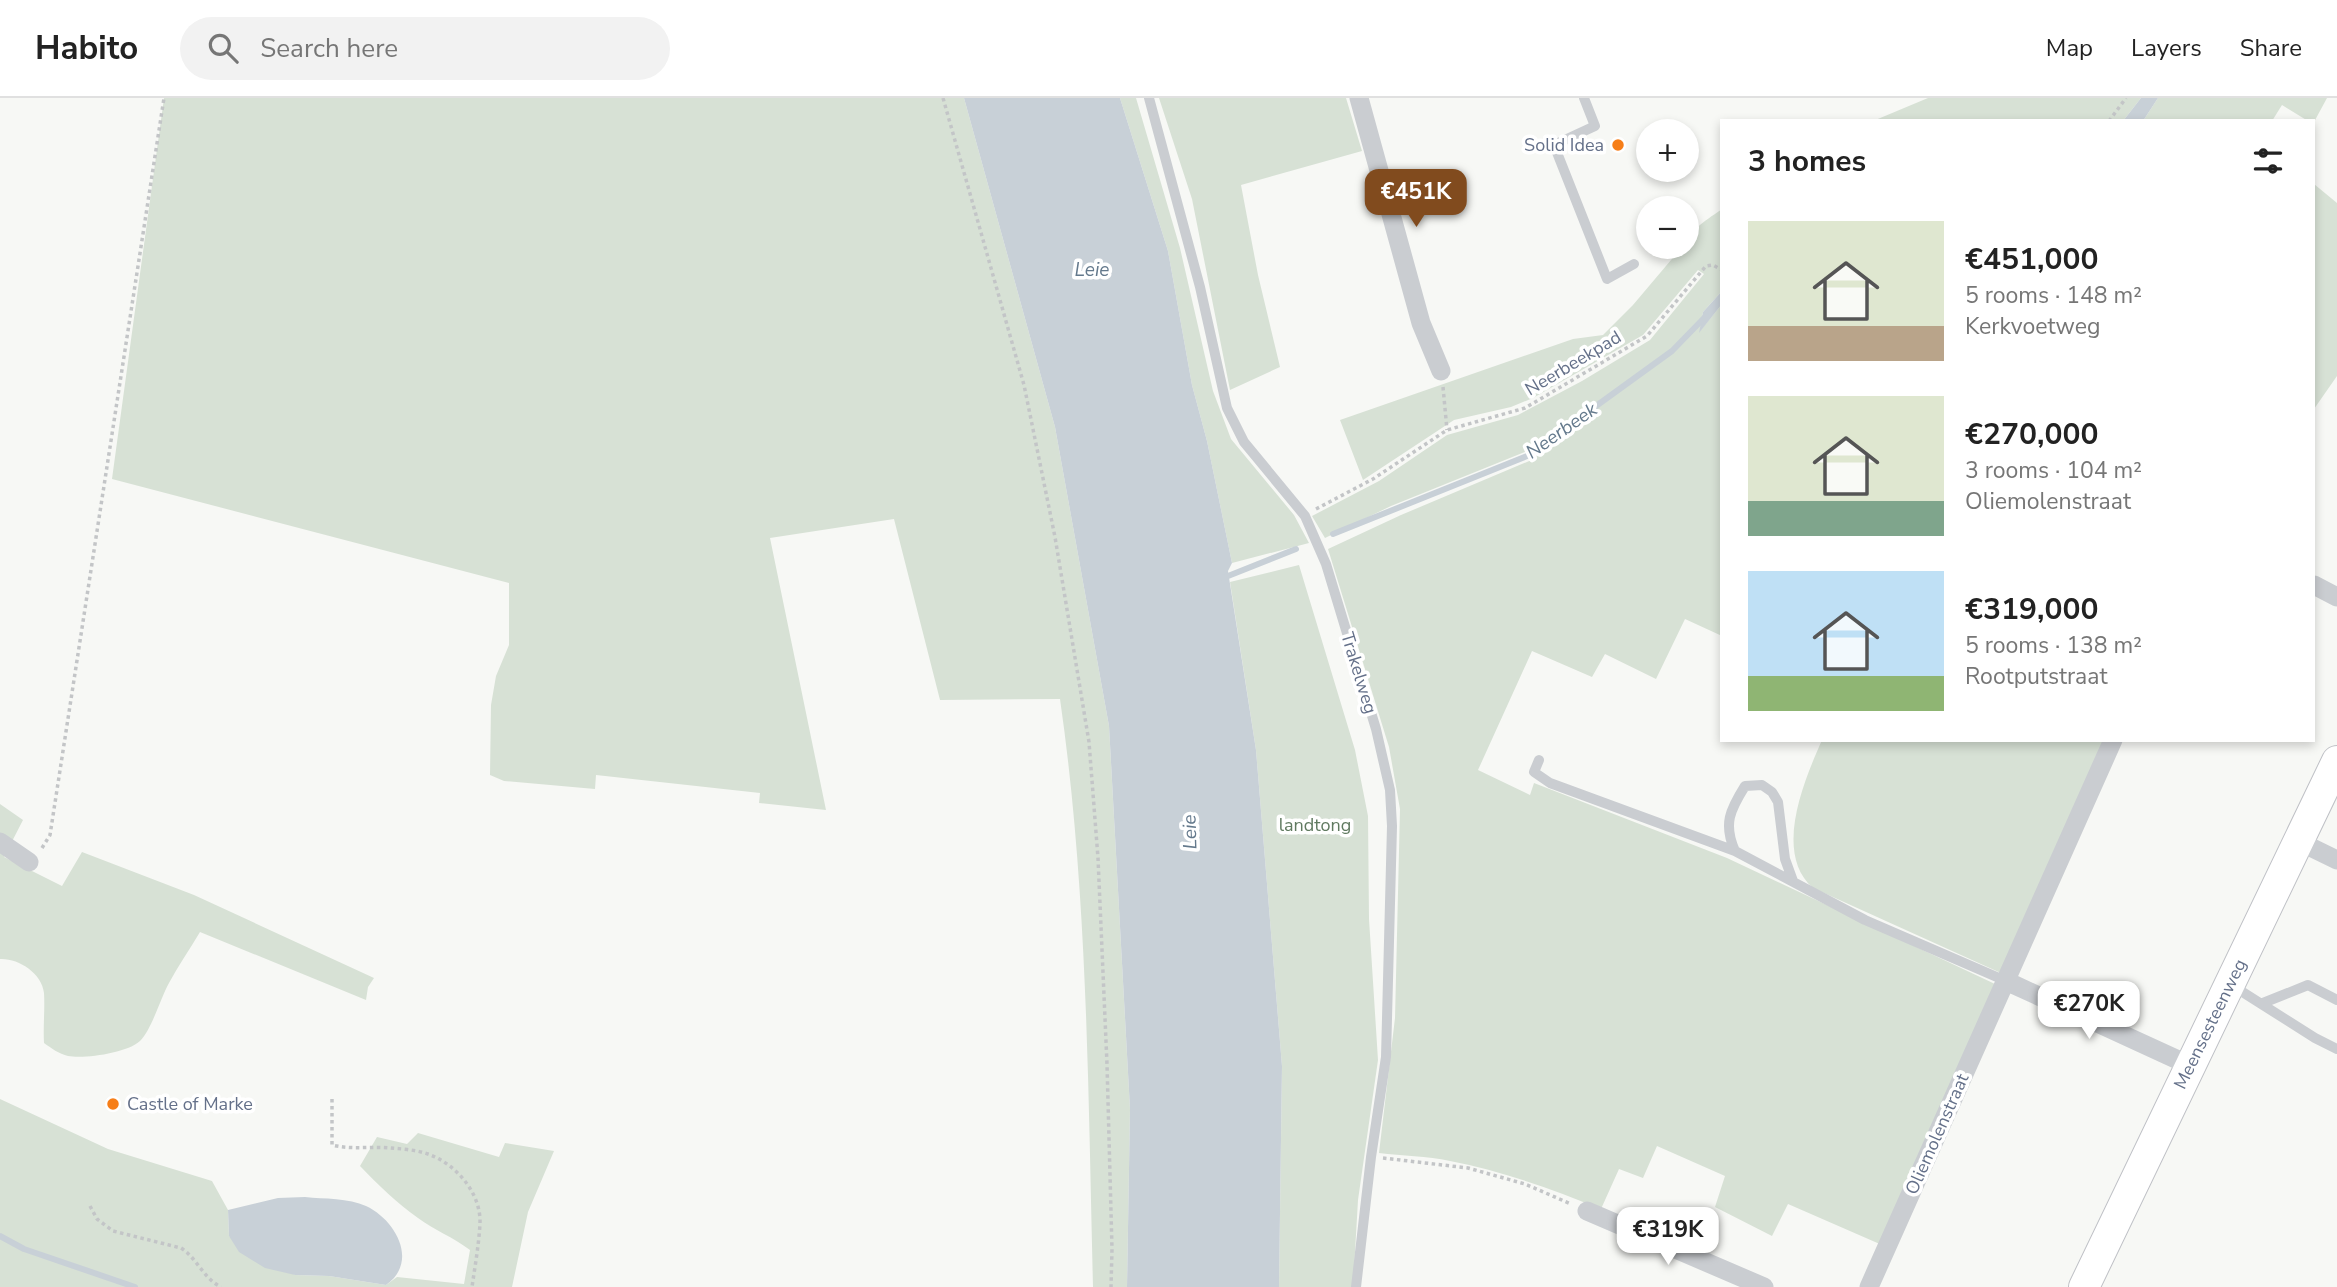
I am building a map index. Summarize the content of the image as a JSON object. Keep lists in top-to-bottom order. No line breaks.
{"streets":{"main road":["Meensesteenweg"],"street":["Oliemolenstraat"],"lane":["Trakelweg"],"path":["Neerbeekpad"]},"crossings":[["Neerbeekpad","Trakelweg"]],"water":["Leie","Neerbeek"],"parks":["landtong"],"places":["Solid Idea","Castle of Marke"],"page":{"header":"Habito","search":"Search here","nav":["Map","Layers","Share"],"map_buttons":["+","−"],"heading":"3 homes","price":["€451K","€270K","€319K"],"list":[{"name":"€451,000","note":"5 rooms · 148 m² · Kerkvoetweg"},{"name":"€270,000","note":"3 rooms · 104 m² · Oliemolenstraat"},{"name":"€319,000","note":"5 rooms · 138 m² · Rootputstraat"}]}}
